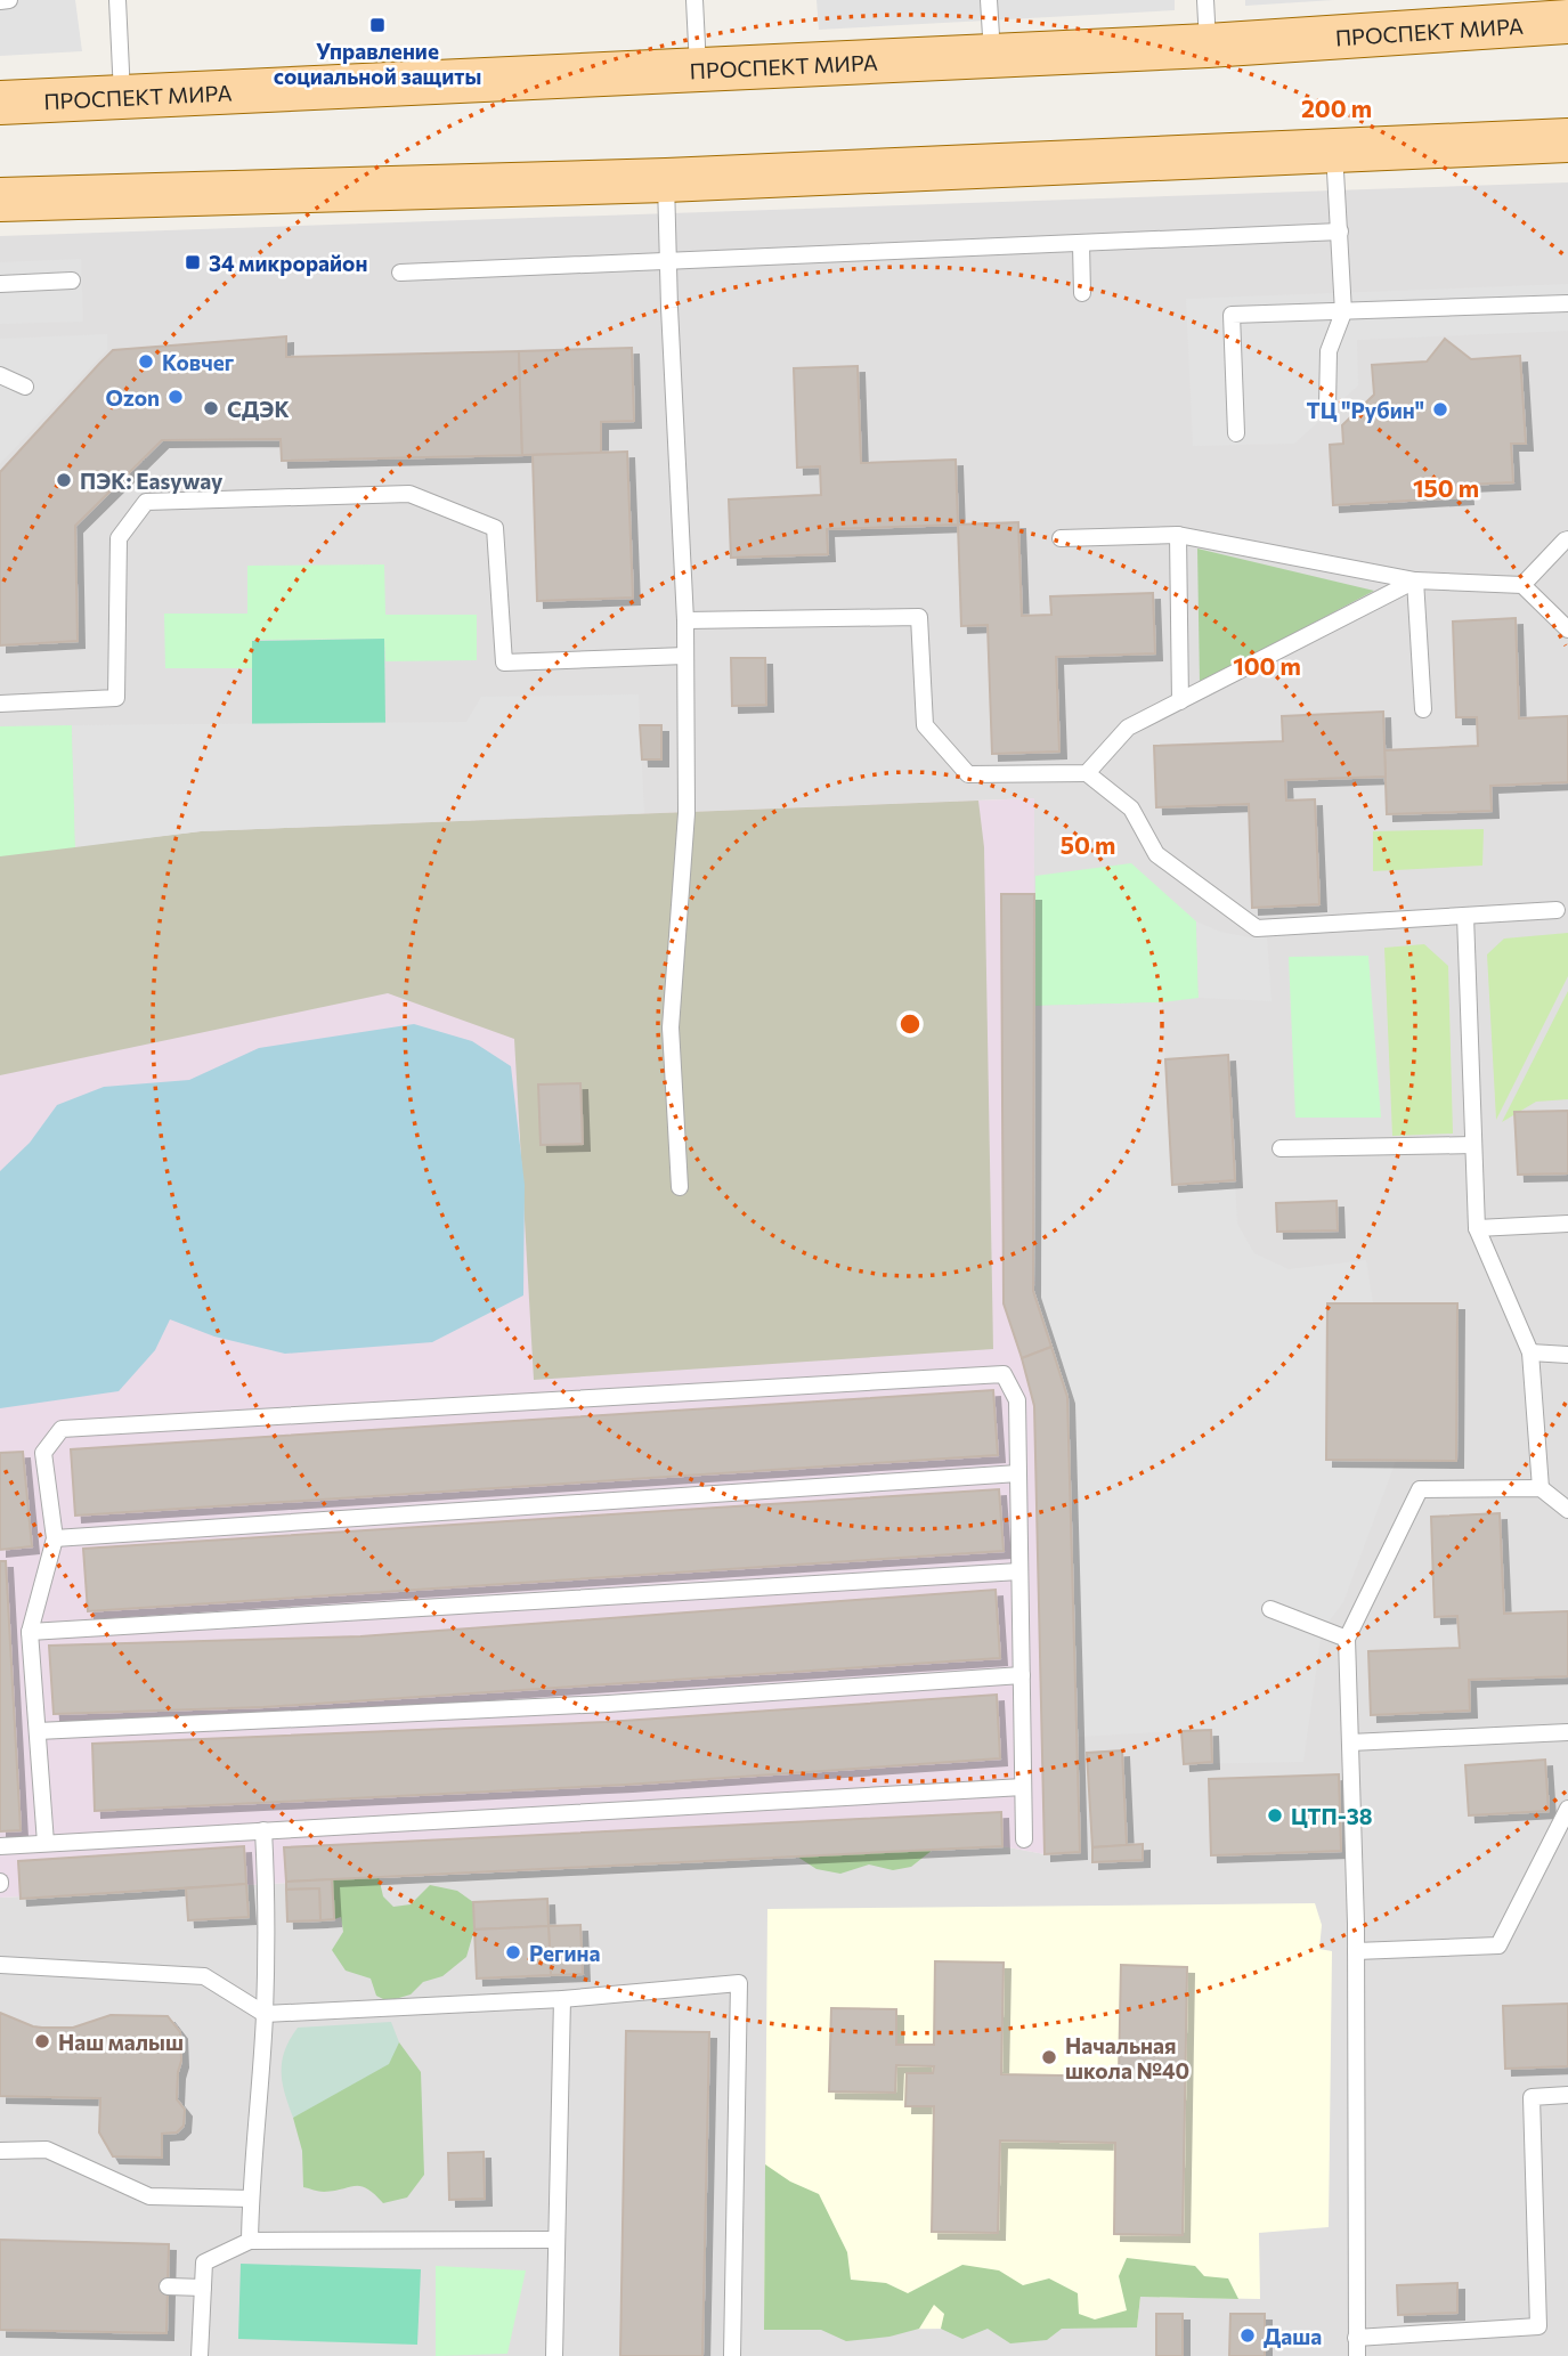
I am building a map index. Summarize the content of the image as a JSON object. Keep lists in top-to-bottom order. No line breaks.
{"streets":{"main road":["ПРОСПЕКТ МИРА"]},"places":{"transit":["Управление социальной защиты","34 микрорайон"],"other":["Ковчег","Ozon","СДЭК","ТЦ \"Рубин\"","ПЭК: Easyway","ЦТП-38","Регина","Наш малыш","Начальная школа №40","Даша"]},"rings":["200 m","150 m","100 m","50 m"]}
